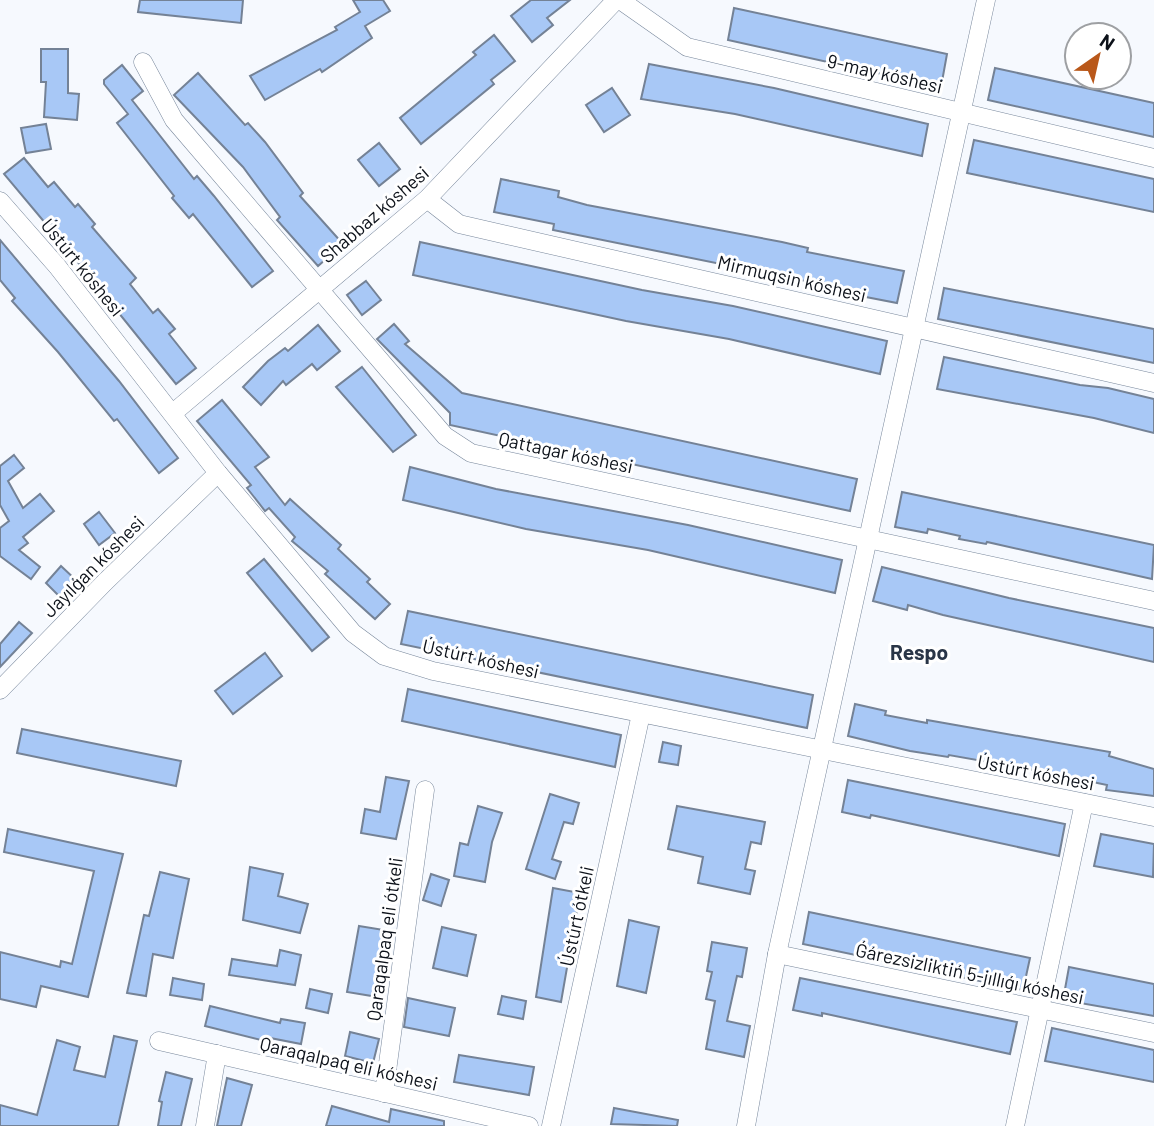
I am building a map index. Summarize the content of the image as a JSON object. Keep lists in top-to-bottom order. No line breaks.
{"streets":{"street":["9-may kóshesi","Shabbaz kóshesi","Ústúrt kóshesi","Mirmuqsin kóshesi","Qattagar kóshesi","Jayılǵan kóshesi","Ústúrt ótkeli","Qaraqalpaq eli ótkeli","Ǵárezsizliktiń 5-jıllıǵı kóshesi","Qaraqalpaq eli kóshesi"]},"crossings":[["9-may kóshesi","Shabbaz kóshesi"],["Shabbaz kóshesi","Ústúrt kóshesi"],["Shabbaz kóshesi","Mirmuqsin kóshesi"],["Shabbaz kóshesi","Qattagar kóshesi"],["Ústúrt kóshesi","Jayılǵan kóshesi"],["Ústúrt kóshesi","Ústúrt ótkeli"],["Qaraqalpaq eli ótkeli","Qaraqalpaq eli kóshesi"]],"districts":["Respo"],"north":"top right"}
